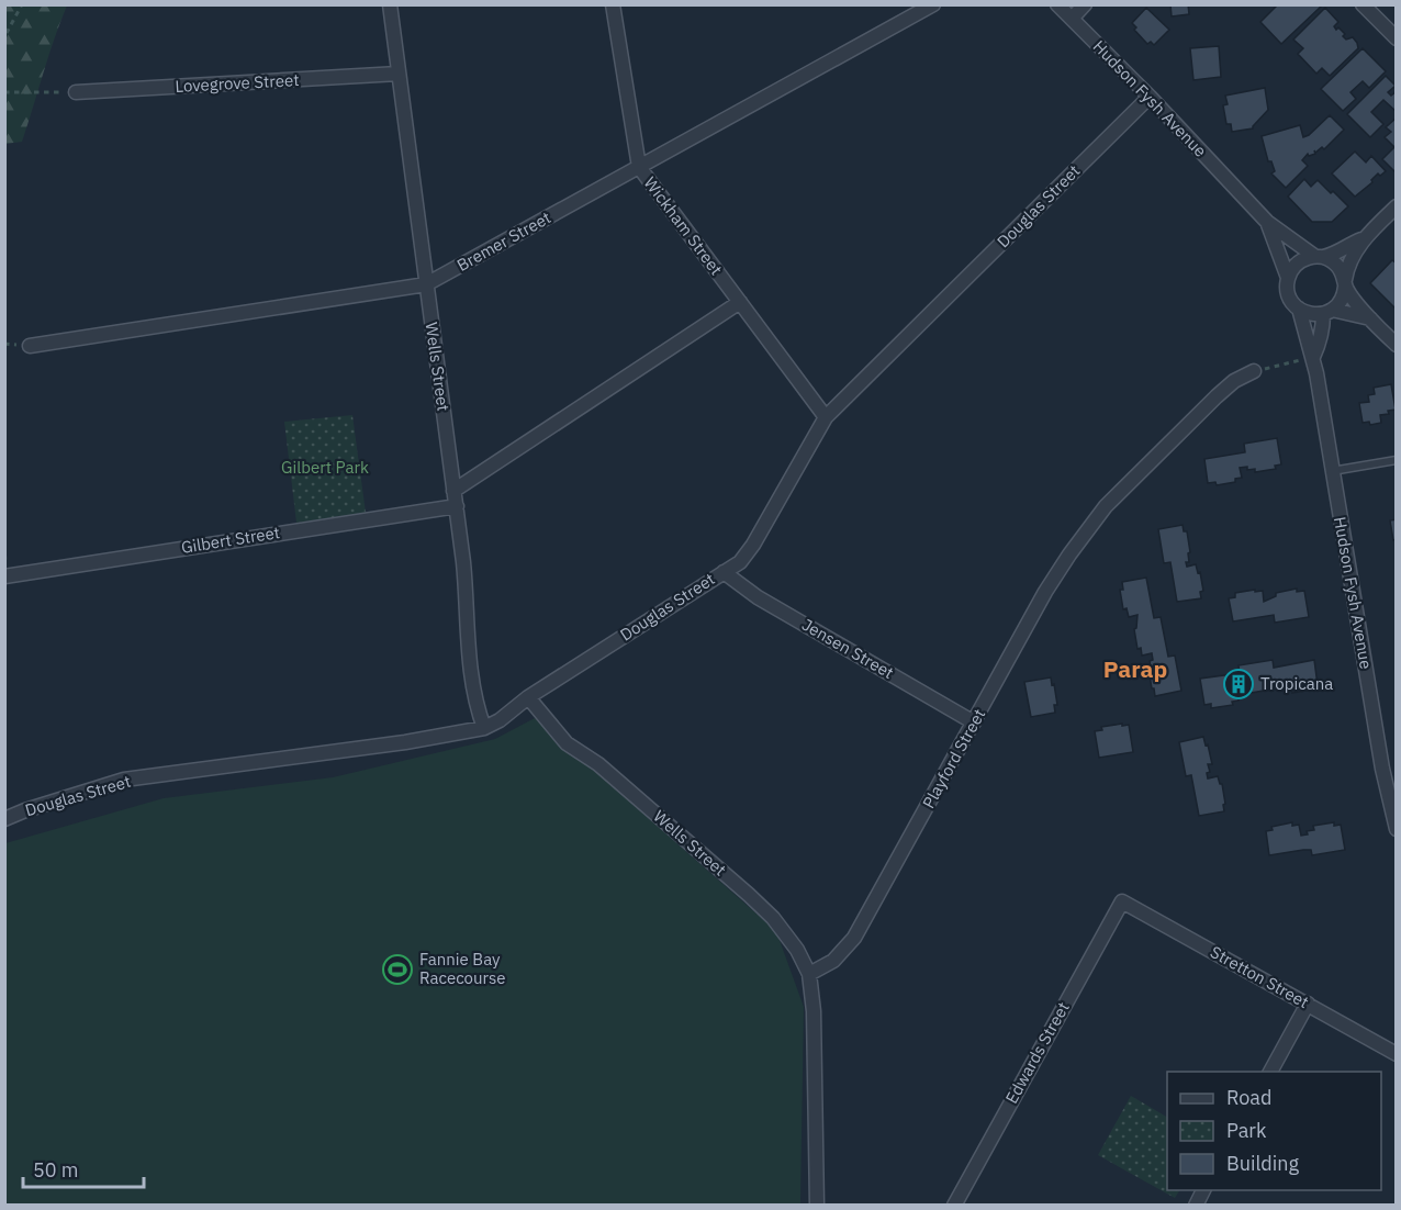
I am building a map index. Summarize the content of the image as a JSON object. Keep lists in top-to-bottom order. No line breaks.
{"streets":{"street":["Lovegrove Street","Hudson Fysh Avenue","Douglas Street","Wickham Street","Bremer Street","Wells Street","Gilbert Street","Jensen Street","Playford Street","Stretton Street","Edwards Street"]},"crossings":[["Lovegrove Street","Wells Street"],["Hudson Fysh Avenue","Douglas Street"],["Douglas Street","Wickham Street"],["Douglas Street","Wells Street"],["Douglas Street","Jensen Street"],["Wickham Street","Bremer Street"],["Bremer Street","Wells Street"],["Wells Street","Gilbert Street"],["Wells Street","Playford Street"],["Jensen Street","Playford Street"],["Stretton Street","Edwards Street"]],"districts":["Parap"],"parks":["Gilbert Park"],"places":{"building":["Tropicana"],"sports":["Fannie Bay Racecourse"]},"legend":["Road","Park","Building"],"scale_bar":"50 m"}
